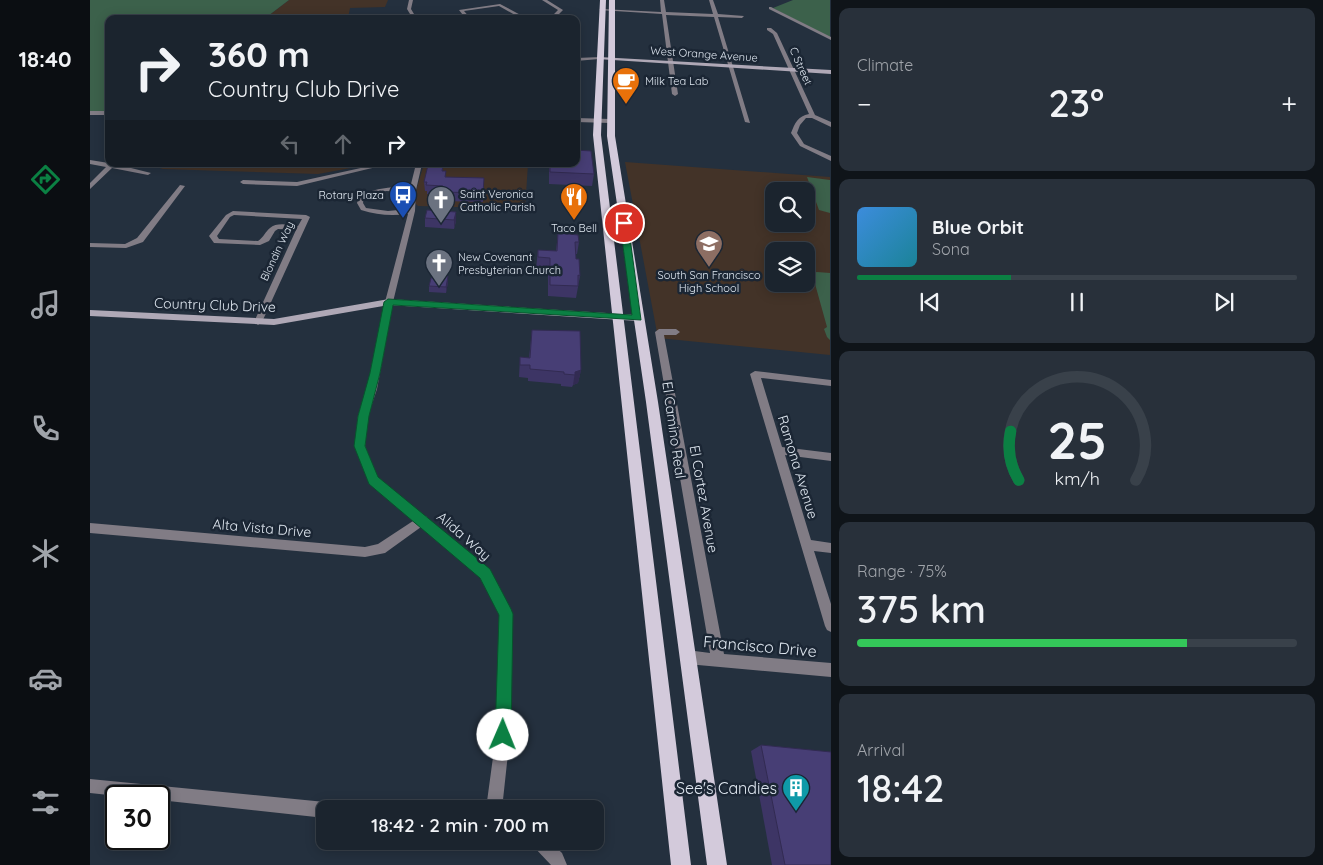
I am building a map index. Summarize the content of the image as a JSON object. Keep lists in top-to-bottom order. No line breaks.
{"streets":{"main road":["El Camino Real"],"street":["West Orange Avenue","C Street","Blondin Way","Country Club Drive","Ramona Avenue","El Cortez Avenue","Alta Vista Drive","Alida Way","Francisco Drive"]},"crossings":[["West Orange Avenue","C Street"],["West Orange Avenue","El Camino Real"],["Blondin Way","Country Club Drive"],["Country Club Drive","El Camino Real"],["Country Club Drive","Alida Way"],["El Camino Real","Francisco Drive"],["El Cortez Avenue","Francisco Drive"],["Alta Vista Drive","Alida Way"]],"places":{"cafe":["Milk Tea Lab"],"bus stop":["Rotary Plaza"],"restaurant":["Taco Bell"],"church":["Saint Veronica Catholic Parish","New Covenant Presbyterian Church"],"school or university":["South San Francisco High School"],"building":["See's Candies"]},"page":{"tabs":"18:40","tile":["Climate",["Range · 75%","375 km"],["Arrival","18:42"]],"turn":["360 m","Country Club Drive"],"heat":["−","23°","+"],"song":["Blue Orbit","Sona"],"limit":"30","trip":"18:42 · 2 min · 700 m","gauge":["25","km/h"]}}
